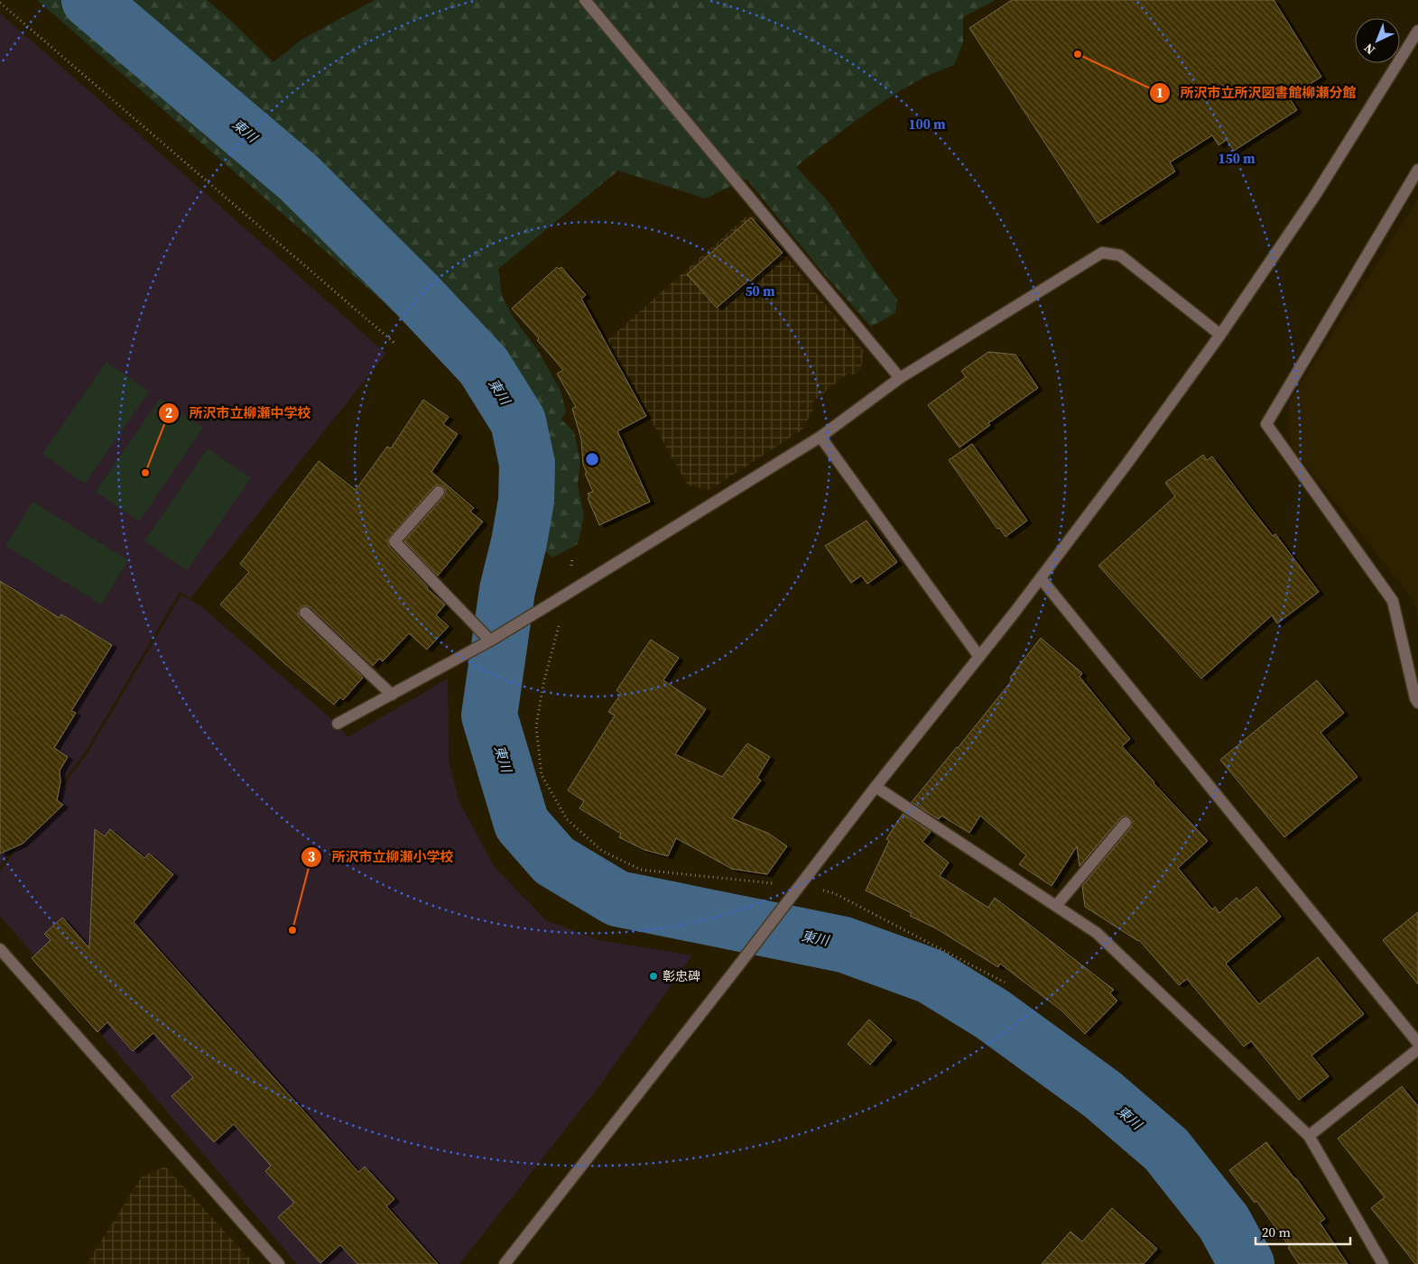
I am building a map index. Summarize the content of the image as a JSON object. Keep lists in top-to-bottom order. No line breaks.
{"water":["東川"],"places":["所沢市立所沢図書館柳瀬分館","所沢市立柳瀬中学校","所沢市立柳瀬小学校","彰忠碑"],"scale_bar":"20 m","north":"bottom left","rings":["100 m","150 m","50 m"]}
